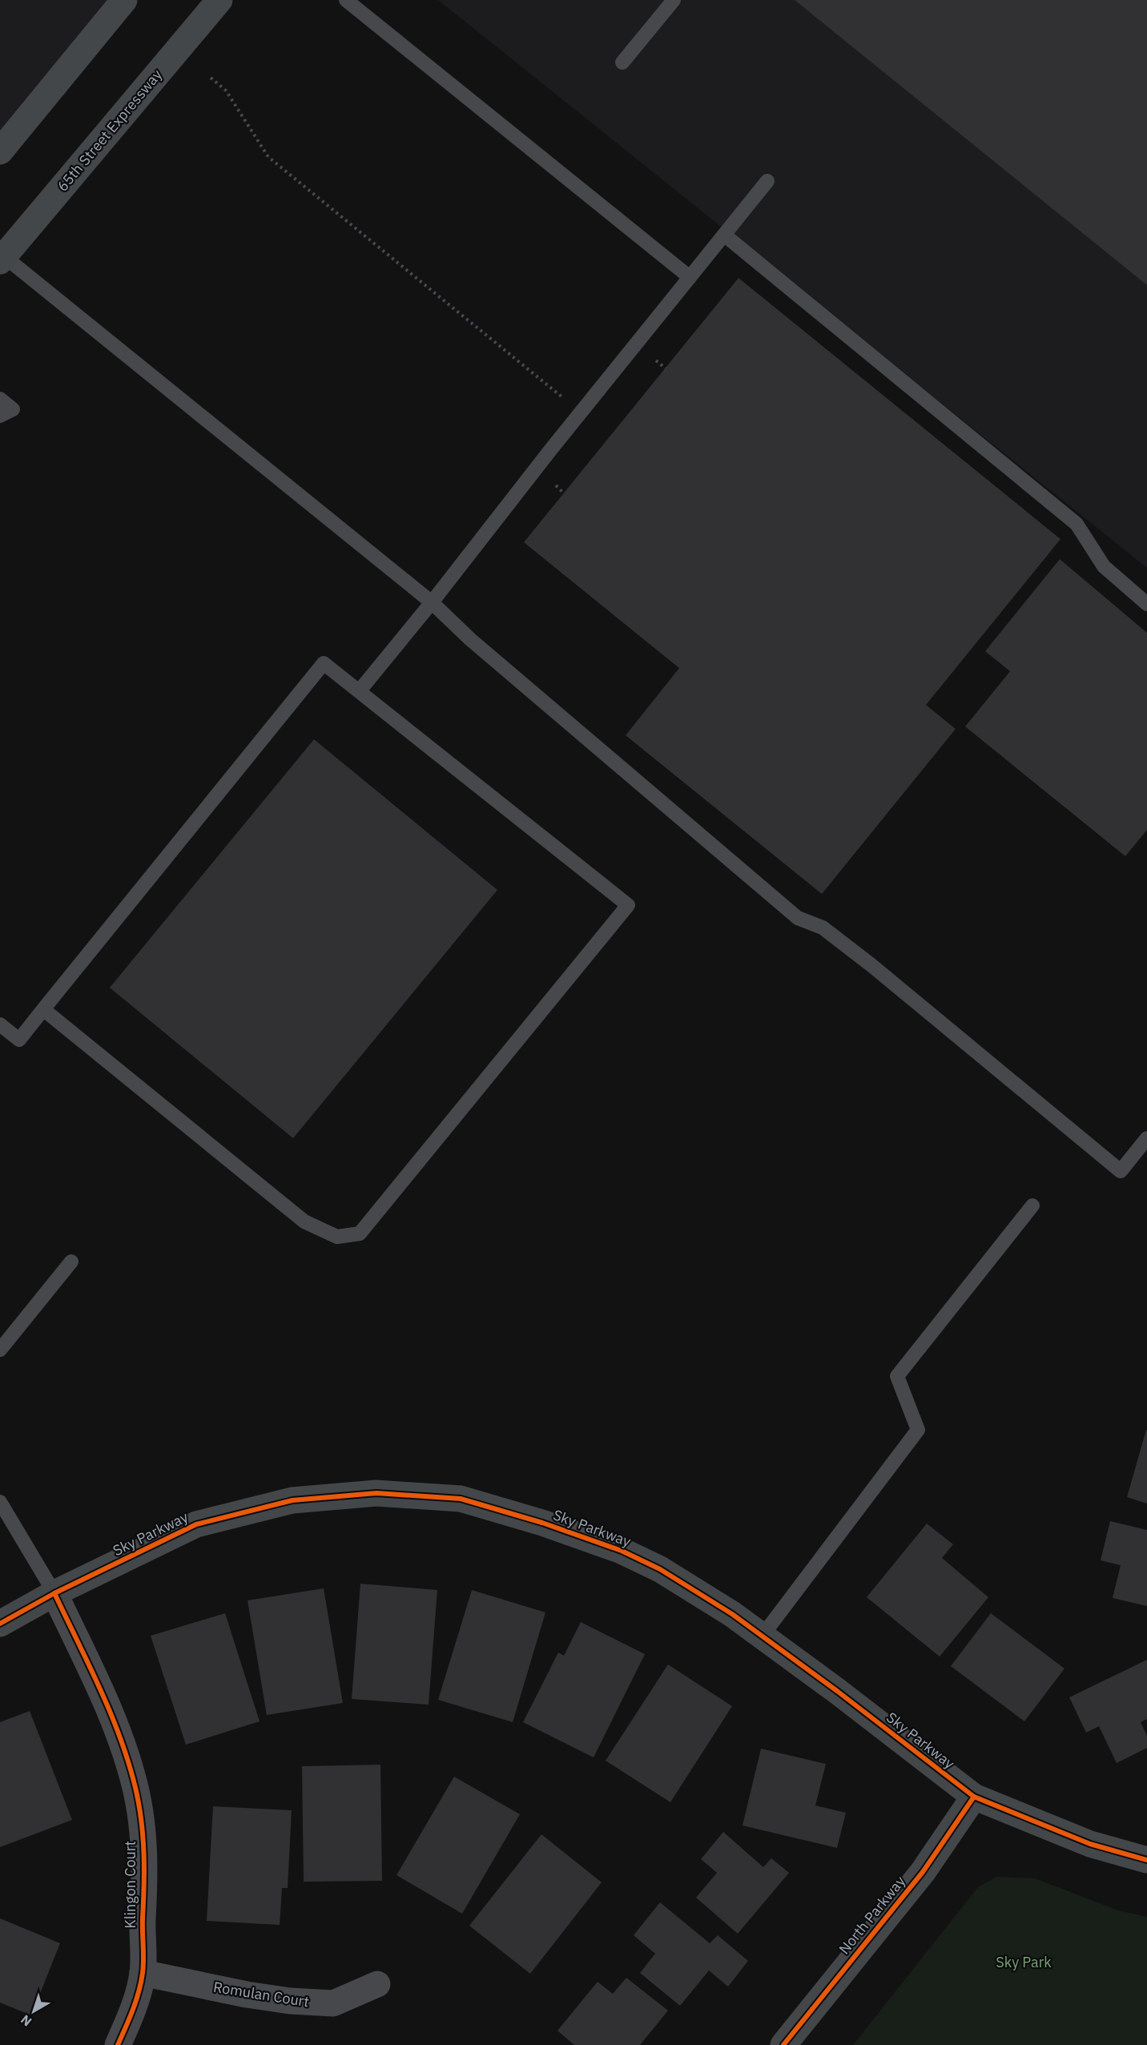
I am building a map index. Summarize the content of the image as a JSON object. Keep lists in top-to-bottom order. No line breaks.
{"streets":{"street":["65th Street Expressway","Sky Parkway","Klingon Court","North Parkway","Romulan Court"]},"crossings":[["Sky Parkway","Klingon Court"],["Sky Parkway","North Parkway"],["Klingon Court","Romulan Court"]],"parks":["Sky Park"],"north":"bottom left"}
